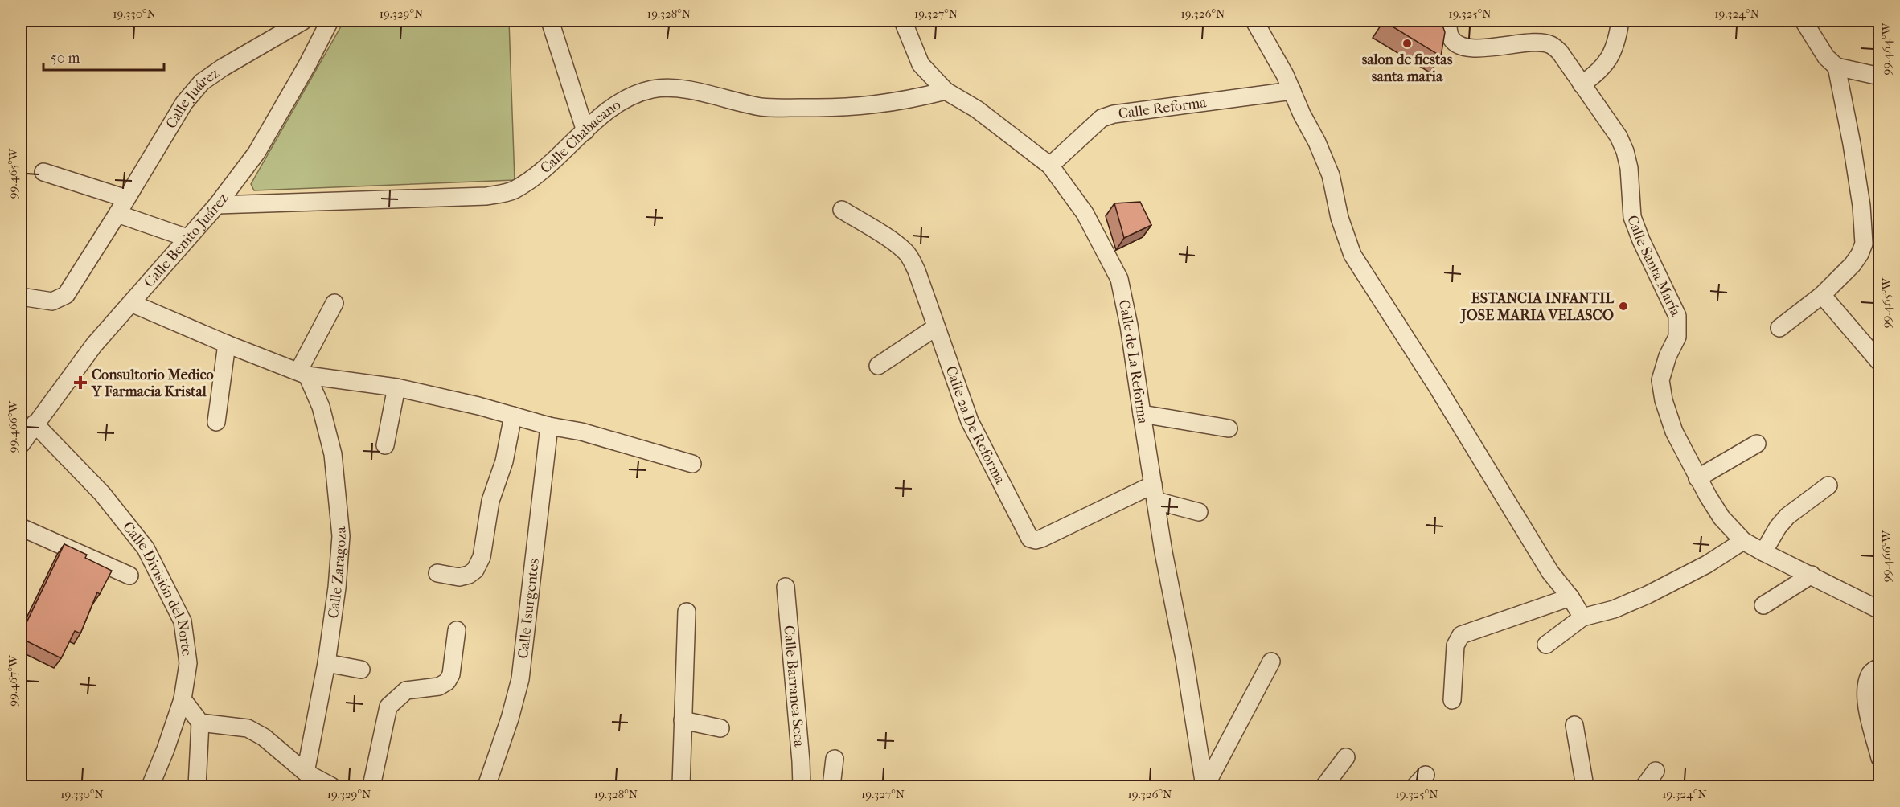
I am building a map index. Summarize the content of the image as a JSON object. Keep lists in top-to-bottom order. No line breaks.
{"streets":{"street":["Calle Juárez","Calle Reforma","Calle Chabacano","Calle Benito Juárez","Calle Santa María","Calle de La Reforma","Calle 2a De Reforma","Calle Zaragoza","Calle División del Norte","Calle Isurgentes","Calle Barranca Seca"]},"crossings":[["Calle Reforma","Calle de La Reforma"],["Calle Chabacano","Calle Benito Juárez"],["Calle Chabacano","Calle de La Reforma"],["Calle Benito Juárez","Calle División del Norte"],["Calle de La Reforma","Calle 2a De Reforma"]],"places":{"other":["salon de fiestas santa maria","ESTANCIA INFANTIL JOSE MARIA VELASCO"],"health":["Consultorio Medico Y Farmacia Kristal"]},"scale_bar":"50 m","coordinates":["19.330°N","19.329°N","19.328°N","19.327°N","19.326°N","19.325°N","19.324°N","99.464°W","99.465°W","99.466°W","99.467°W"]}
